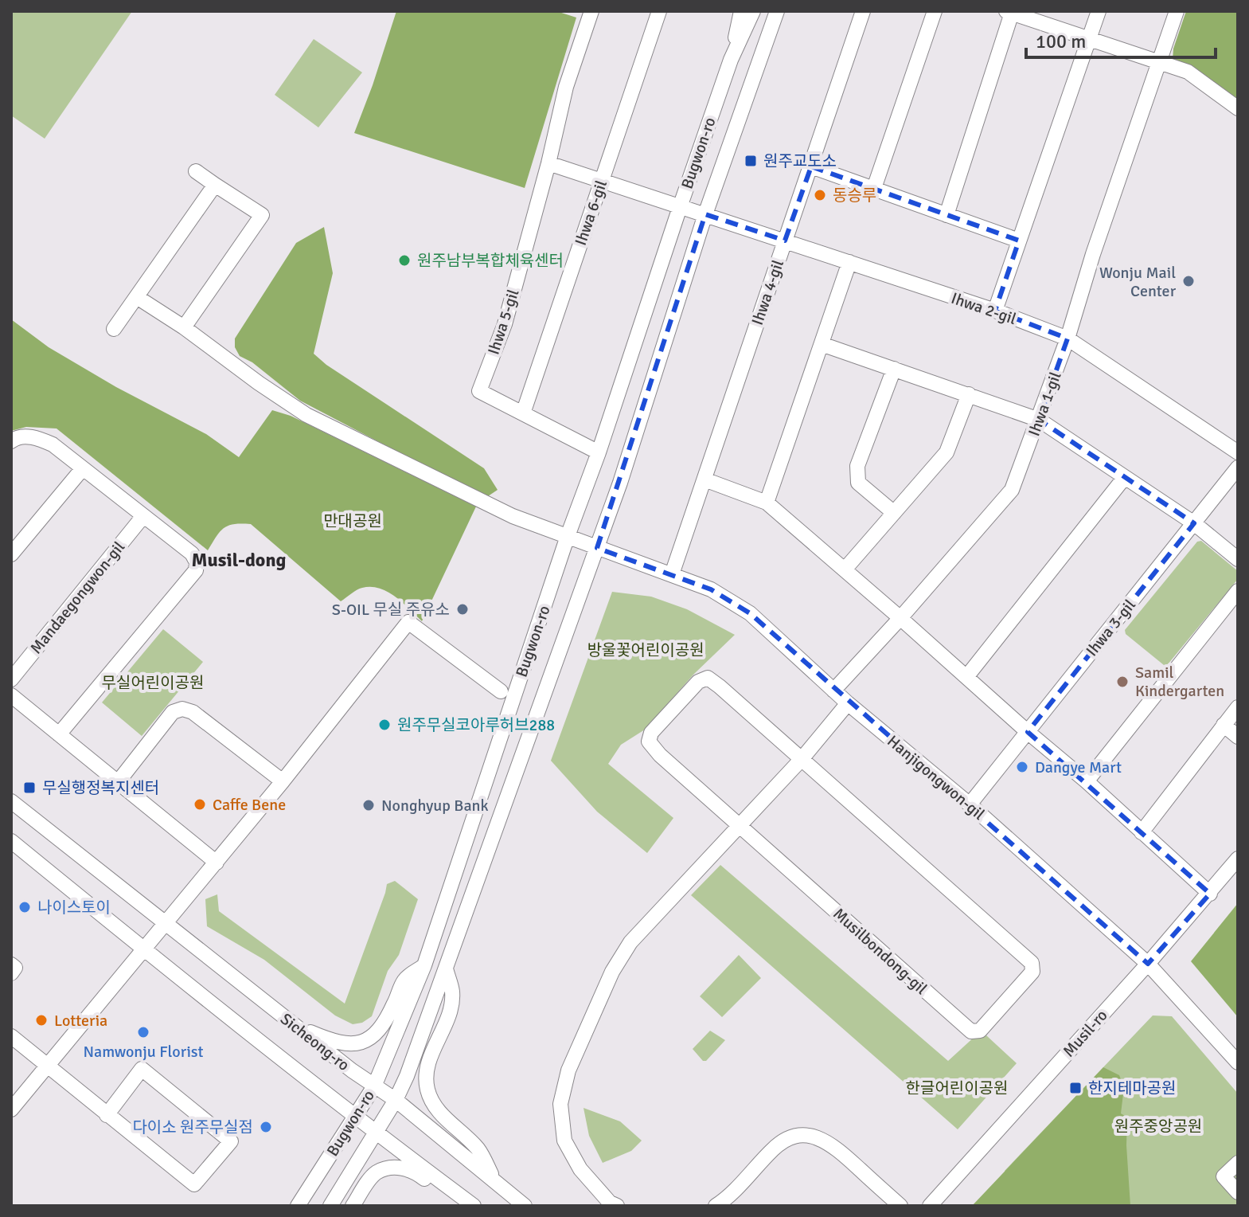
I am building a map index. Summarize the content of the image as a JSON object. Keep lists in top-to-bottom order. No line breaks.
{"streets":{"street":["Bugwon-ro","Ihwa 6-gil","Ihwa 4-gil","Ihwa 2-gil","Ihwa 5-gil","Ihwa 1-gil","Mandaegongwon-gil","Ihwa 3-gil","Hanjigongwon-gil","Musilbondong-gil","Musil-ro","Sicheong-ro"]},"crossings":[["Bugwon-ro","Ihwa 2-gil"],["Bugwon-ro","Ihwa 5-gil"],["Bugwon-ro","Hanjigongwon-gil"],["Bugwon-ro","Sicheong-ro"],["Ihwa 6-gil","Ihwa 2-gil"],["Ihwa 6-gil","Ihwa 5-gil"],["Ihwa 4-gil","Ihwa 2-gil"],["Ihwa 4-gil","Hanjigongwon-gil"],["Ihwa 2-gil","Ihwa 5-gil"],["Ihwa 2-gil","Ihwa 1-gil"],["Ihwa 1-gil","Hanjigongwon-gil"],["Ihwa 3-gil","Hanjigongwon-gil"],["Hanjigongwon-gil","Musil-ro"]],"districts":["Musil-dong"],"parks":["만대공원","방울꽃어린이공원","무실어린이공원","한글어린이공원","원주중앙공원"],"places":{"transit":["원주교도소","무실행정복지센터","한지테마공원"],"other":["동승루","원주남부복합체육센터","Wonju Mail Center","S-OIL 무실 주유소","Samil Kindergarten","원주무실코아루허브288","Dangye Mart","Caffe Bene","Nonghyup Bank","나이스토이","Lotteria","Namwonju Florist","다이소 원주무실점"]},"scale_bar":"100 m"}
